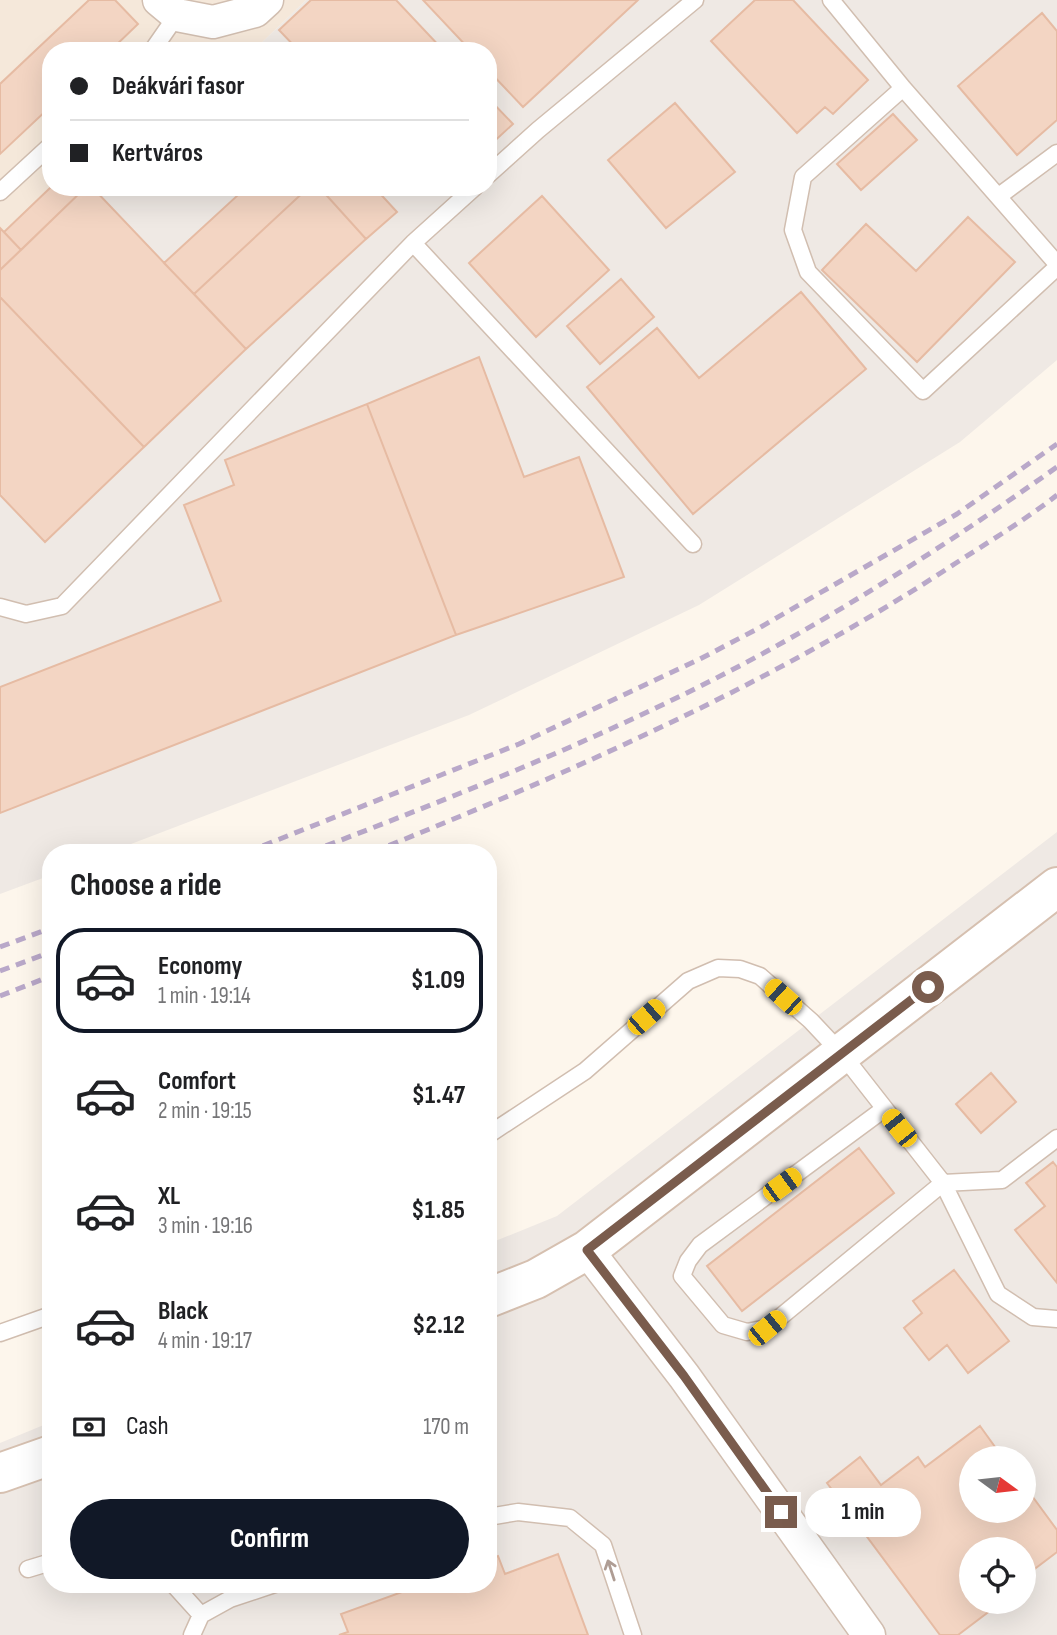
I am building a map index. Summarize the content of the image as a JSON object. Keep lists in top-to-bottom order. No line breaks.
{"north":"right","page":{"banner":["Deákvári fasor","Kertváros"],"heading":"Choose a ride","list":[{"name":"Economy","note":"1 min · 19:14","value":"$1.09"},{"name":"Comfort","note":"2 min · 19:15","value":"$1.47"},{"name":"XL","note":"3 min · 19:16","value":"$1.85"},{"name":"Black","note":"4 min · 19:17","value":"$2.12"}],"pay":["Cash","170 m"],"buttons":"Confirm","bubble":"1 min"}}
